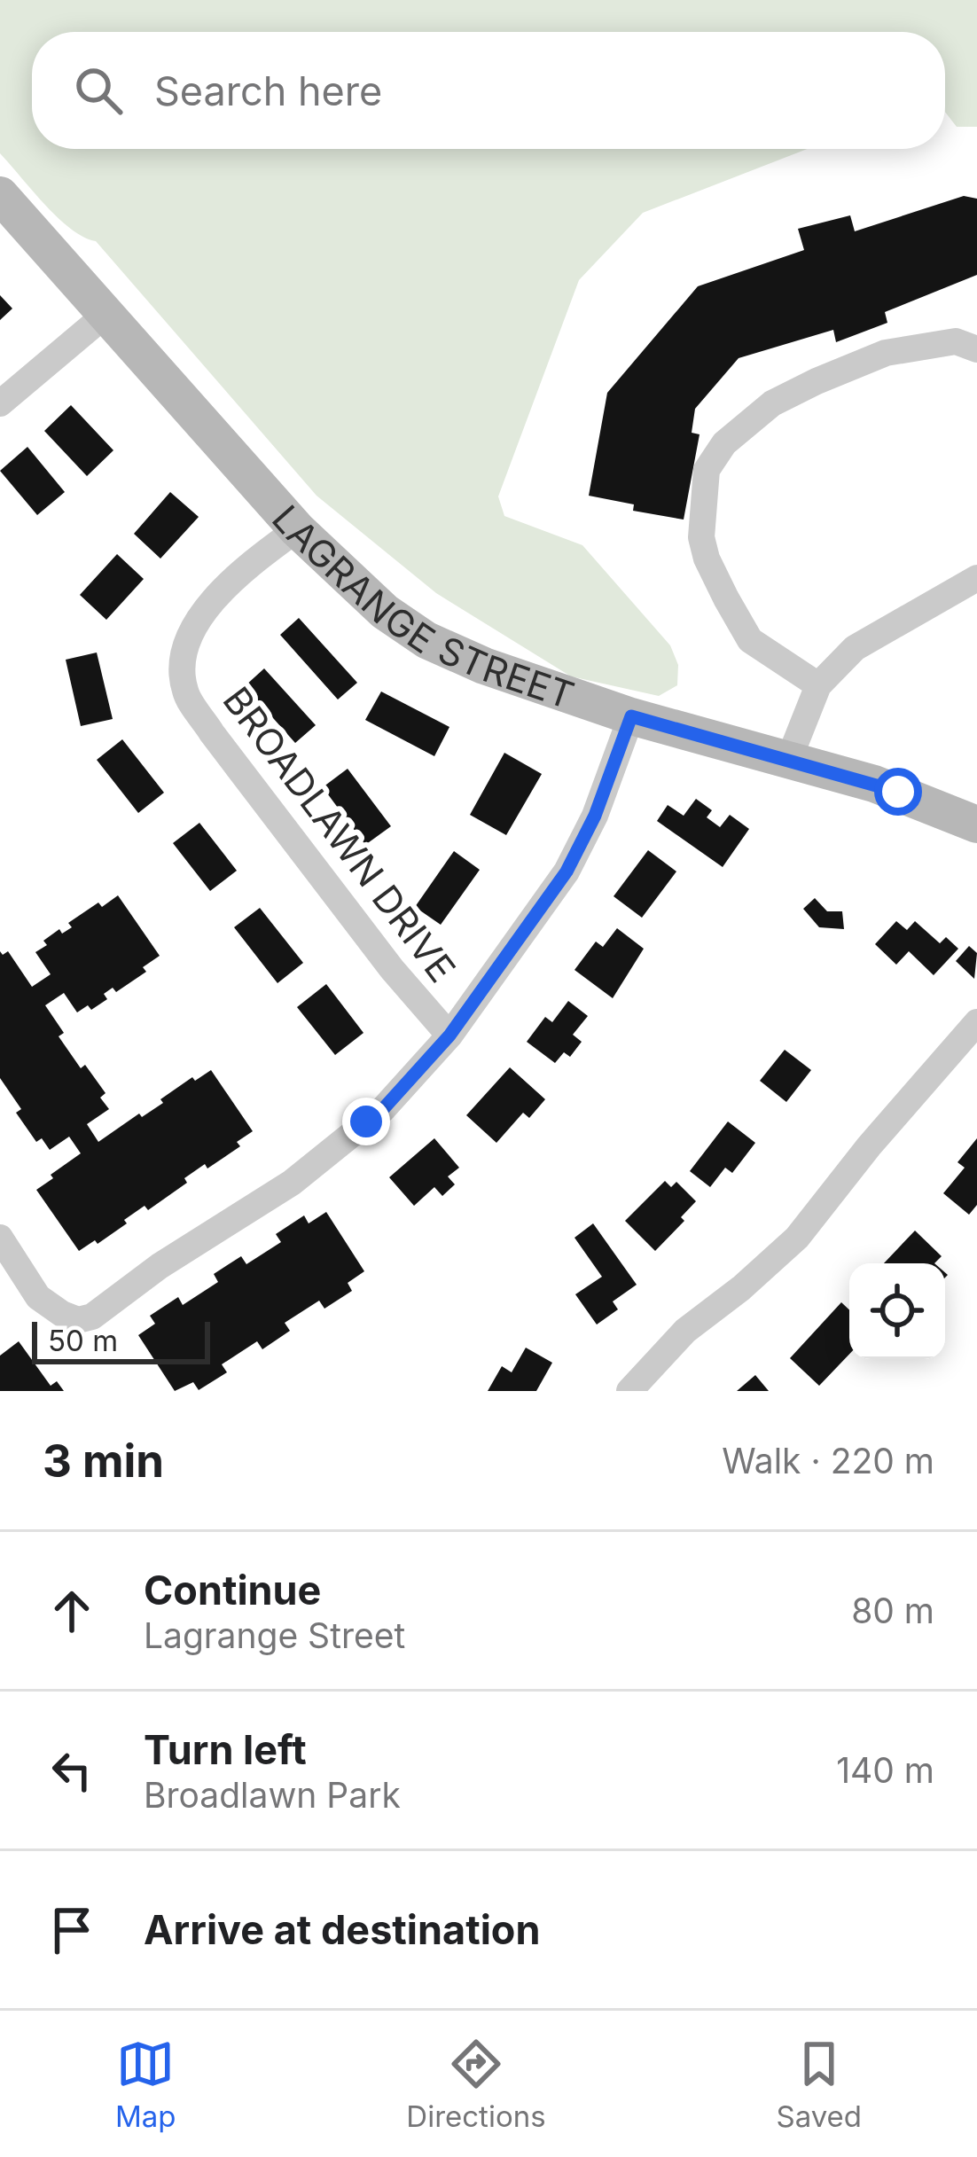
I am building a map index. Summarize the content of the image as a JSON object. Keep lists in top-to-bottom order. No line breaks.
{"streets":{"main road":["LAGRANGE STREET"],"street":["BROADLAWN DRIVE"]},"crossings":[["LAGRANGE STREET","BROADLAWN DRIVE"]],"scale_bar":"50 m","page":{"search":"Search here","scale":"50 m","heading":["3 min","Walk · 220 m"],"list":[["Continue","Lagrange Street","80 m"],["Turn left","Broadlawn Park","140 m"],"Arrive at destination"],"nav":["Map","Directions","Saved"]}}
